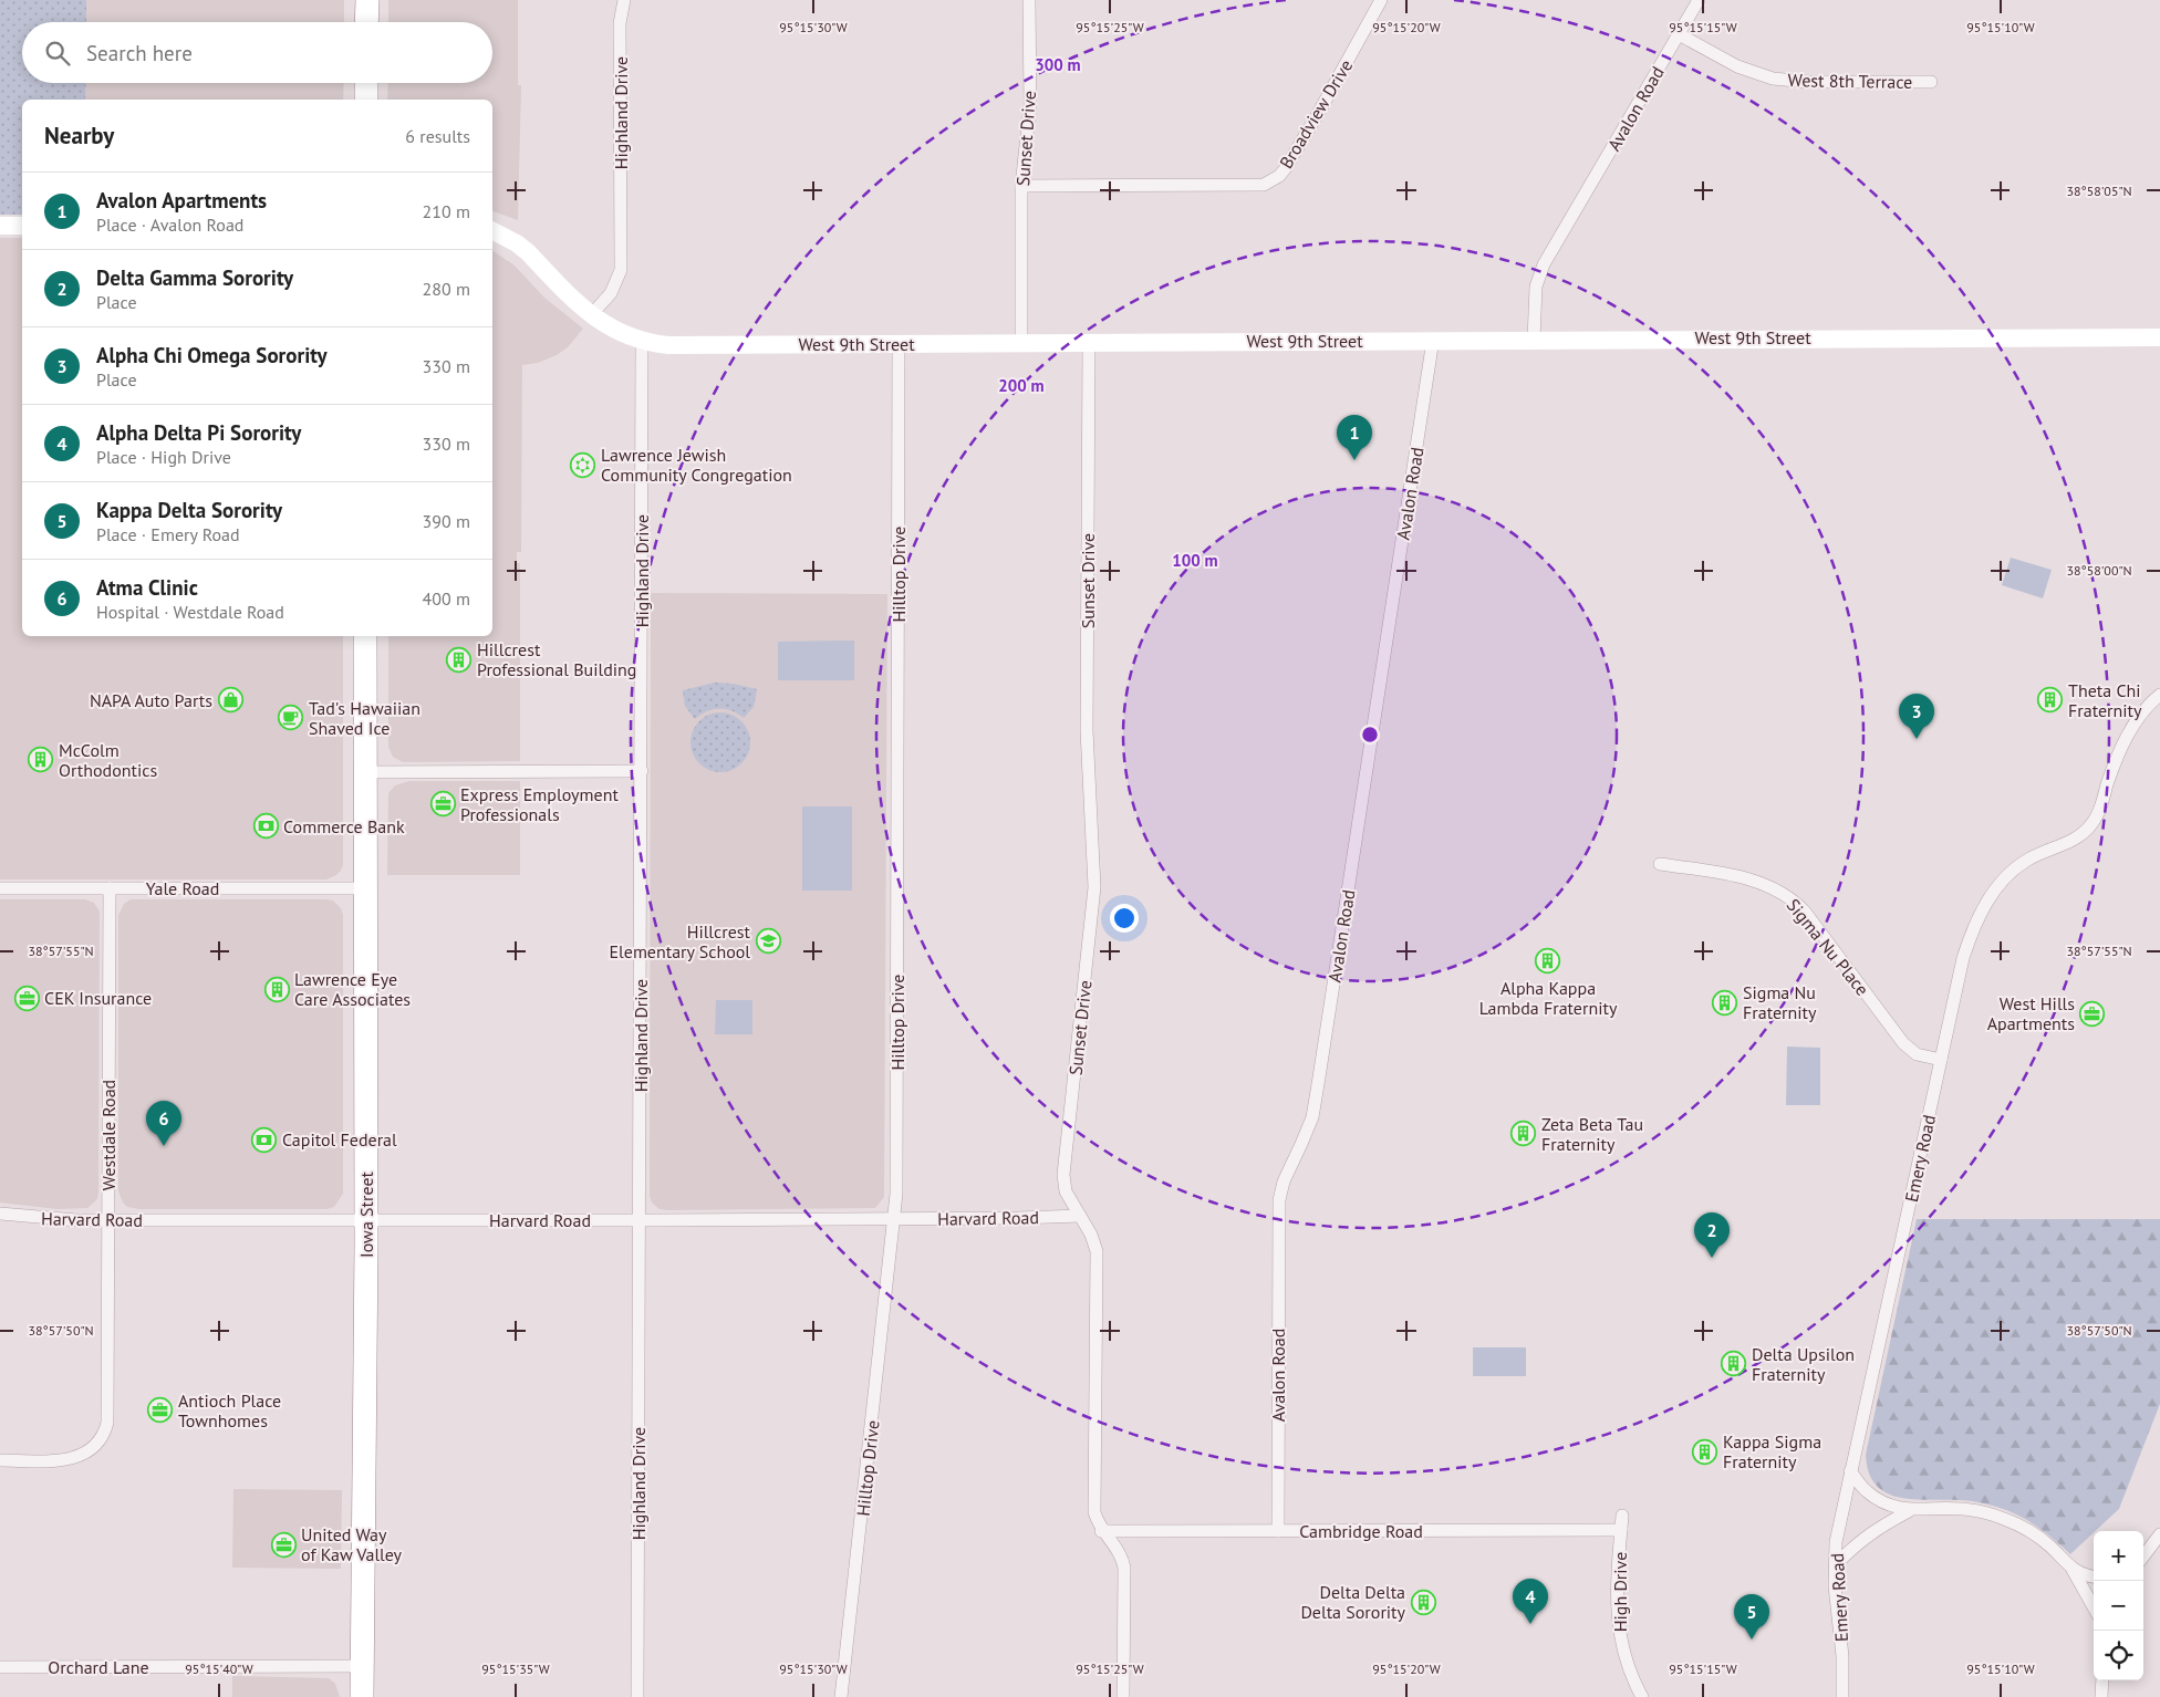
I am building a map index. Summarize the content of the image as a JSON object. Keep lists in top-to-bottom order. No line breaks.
{"streets":{"highway":["Iowa Street"],"main road":["West 9th Street"],"street":["West 8th Terrace","Avalon Road","Highland Drive","Broadview Drive","Sunset Drive","Hilltop Drive","Yale Road","Sigma Nu Place","Westdale Road","Emery Road","Harvard Road","Cambridge Road","High Drive","Orchard Lane"]},"crossings":[["West 8th Terrace","Avalon Road"],["Avalon Road","West 9th Street"],["Avalon Road","Cambridge Road"],["Highland Drive","West 9th Street"],["Highland Drive","Harvard Road"],["Broadview Drive","Sunset Drive"],["Sunset Drive","West 9th Street"],["Sunset Drive","Harvard Road"],["Sunset Drive","Cambridge Road"],["West 9th Street","Hilltop Drive"],["Hilltop Drive","Harvard Road"],["Yale Road","Westdale Road"],["Yale Road","Iowa Street"],["Sigma Nu Place","Emery Road"],["Westdale Road","Harvard Road"],["Iowa Street","Harvard Road"],["Iowa Street","Orchard Lane"],["Cambridge Road","High Drive"]],"places":{"synagogue":["Lawrence Jewish Community Congregation"],"building":["Hillcrest Professional Building","Theta Chi Fraternity","McColm Orthodontics","Alpha Kappa Lambda Fraternity","Lawrence Eye Care Associates","Sigma Nu Fraternity","Zeta Beta Tau Fraternity","Delta Upsilon Fraternity","Kappa Sigma Fraternity","Delta Delta Delta Sorority"],"shop":["NAPA Auto Parts"],"cafe":["Tad's Hawaiian Shaved Ice"],"office":["Express Employment Professionals","CEK Insurance","West Hills Apartments","Antioch Place Townhomes","United Way of Kaw Valley"],"bank":["Commerce Bank","Capitol Federal"],"school or university":["Hillcrest Elementary School"]},"page":{"search":"Search here","heading":["Nearby","6 results"],"list":[{"mark":"1","name":"Avalon Apartments","note":"Place · Avalon Road","value":"210 m"},{"mark":"2","name":"Delta Gamma Sorority","note":"Place","value":"280 m"},{"mark":"3","name":"Alpha Chi Omega Sorority","note":"Place","value":"330 m"},{"mark":"4","name":"Alpha Delta Pi Sorority","note":"Place · High Drive","value":"330 m"},{"mark":"5","name":"Kappa Delta Sorority","note":"Place · Emery Road","value":"390 m"},{"mark":"6","name":"Atma Clinic","note":"Hospital · Westdale Road","value":"400 m"}],"pins":["1","3","6","2","4","5"],"map_buttons":["+","−"]},"coordinates":["95°15'30\"W","95°15'25\"W","95°15'20\"W","95°15'15\"W","95°15'10\"W","38°58'05\"N","38°58'00\"N","38°57'55\"N","38°57'50\"N","95°15'40\"W","95°15'35\"W"],"rings":["300 m","200 m","100 m"]}
